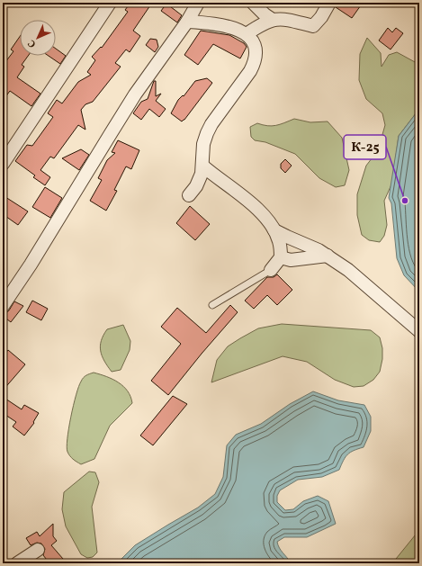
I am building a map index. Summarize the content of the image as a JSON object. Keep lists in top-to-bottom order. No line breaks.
{"places":["К-25"],"north":"bottom left"}
